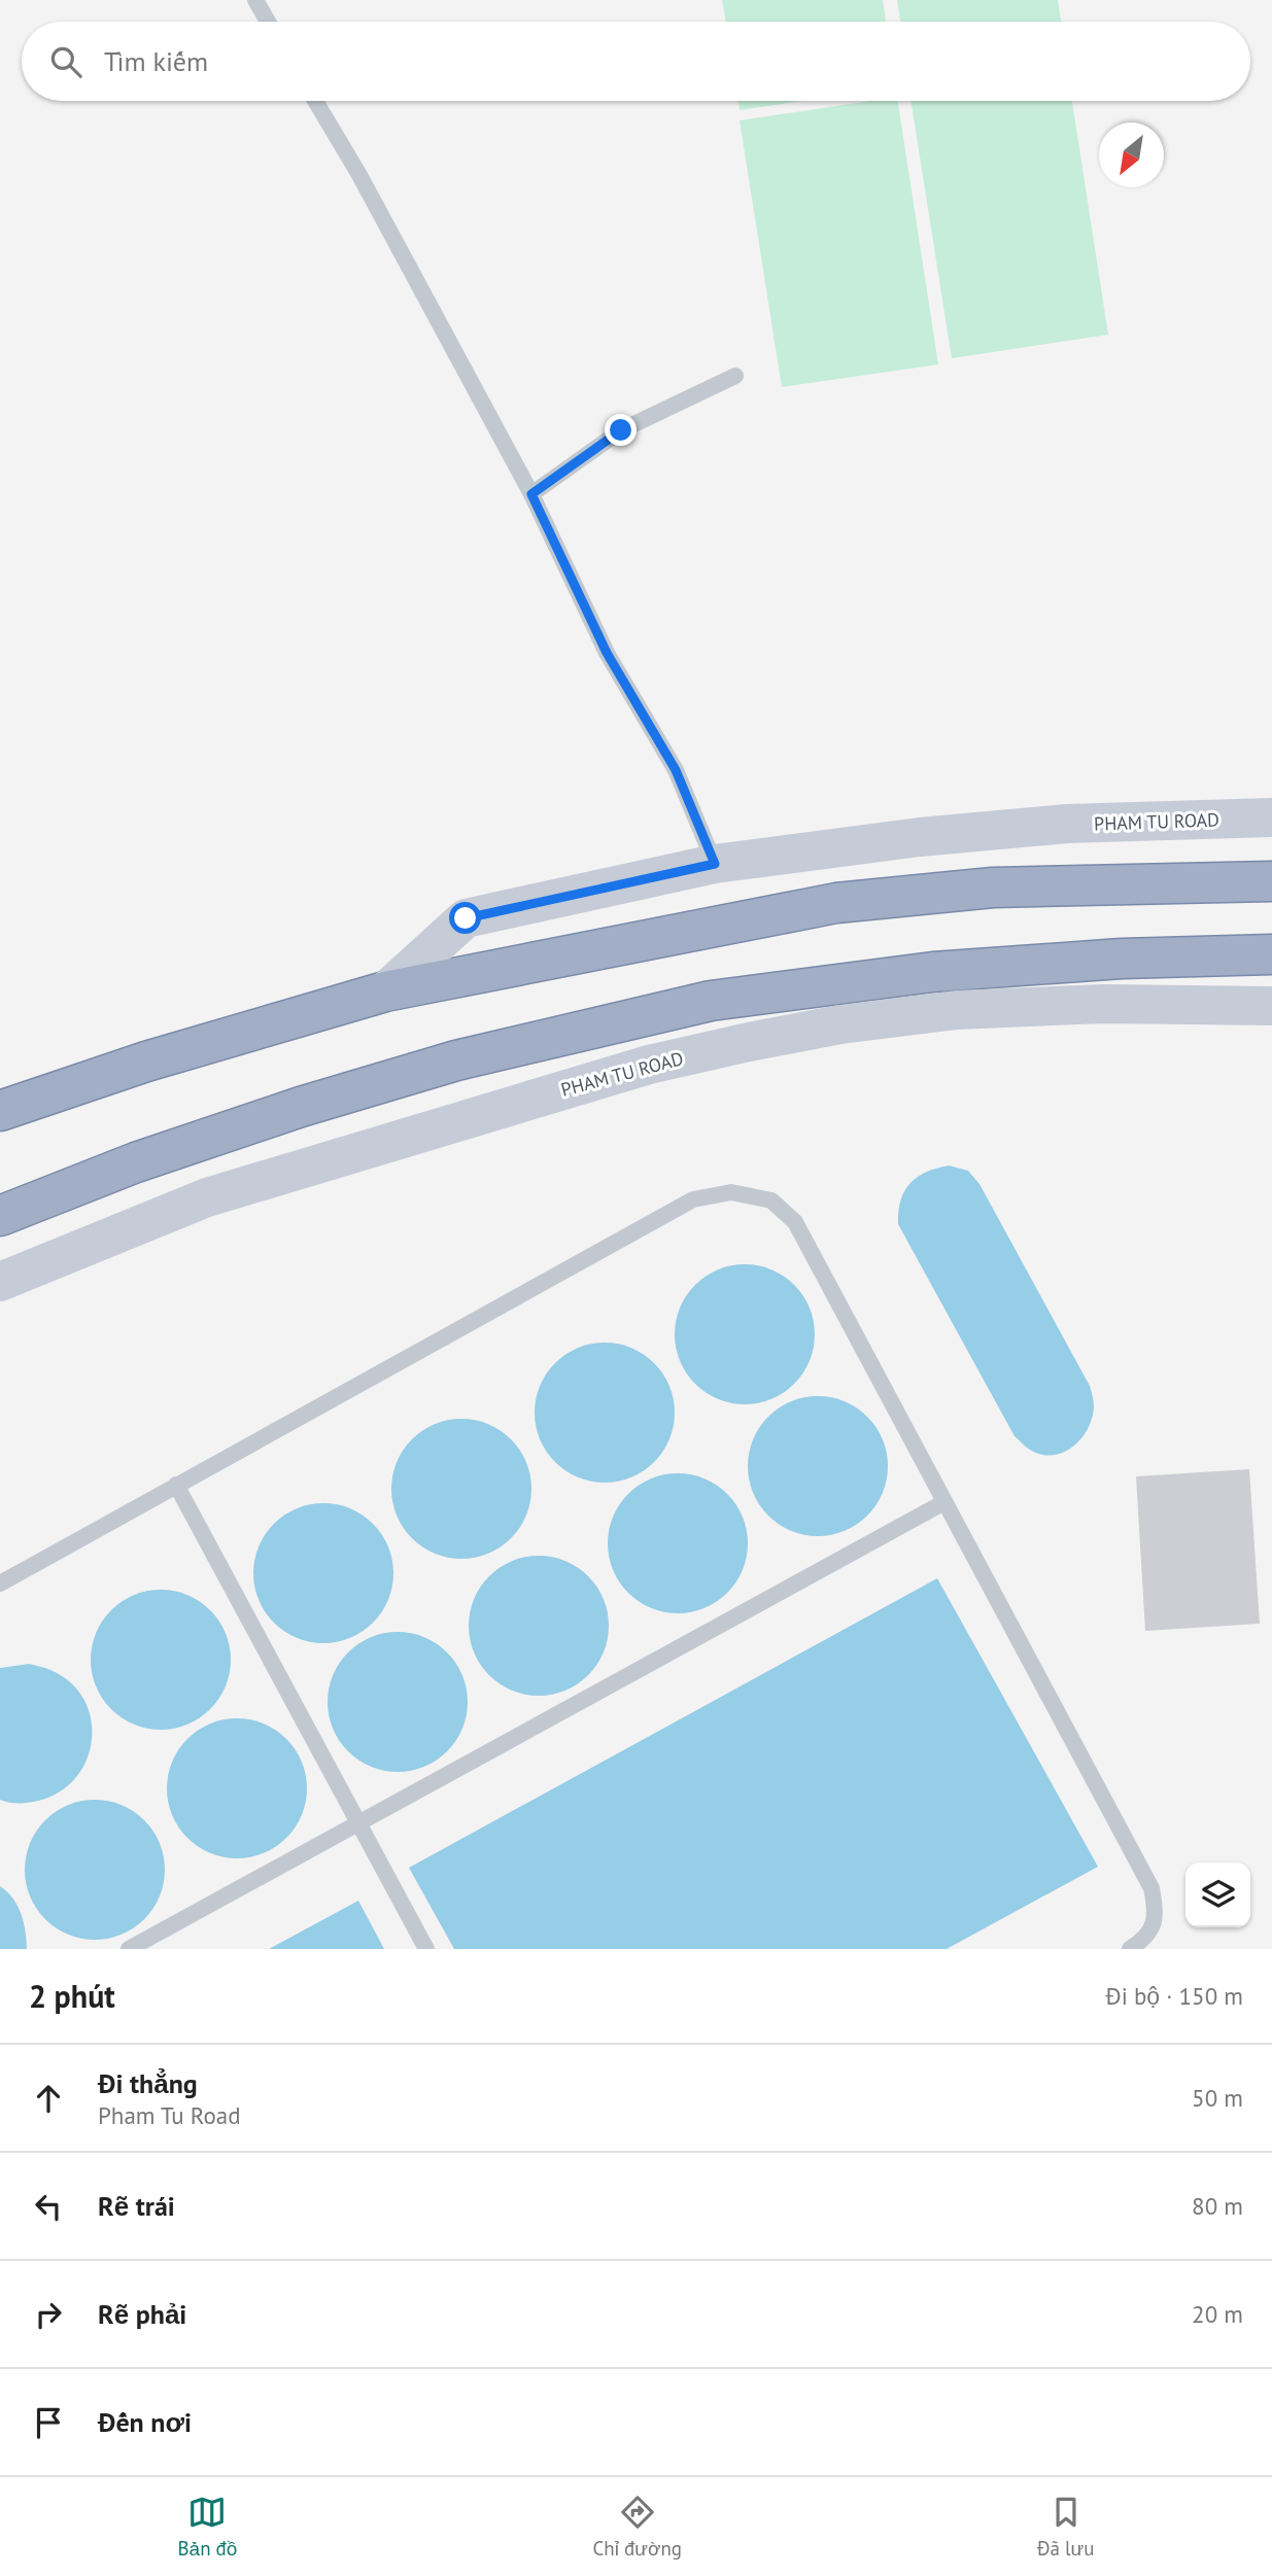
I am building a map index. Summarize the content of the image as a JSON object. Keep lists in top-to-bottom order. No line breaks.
{"streets":{"highway":["PHAM TU ROAD"]},"north":"bottom left","page":{"search":"Tìm kiếm","heading":["2 phút","Đi bộ · 150 m"],"list":[["Đi thẳng","Pham Tu Road","50 m"],["Rẽ trái","80 m"],["Rẽ phải","20 m"],"Đến nơi"],"nav":["Bản đồ","Chỉ đường","Đã lưu"]}}
